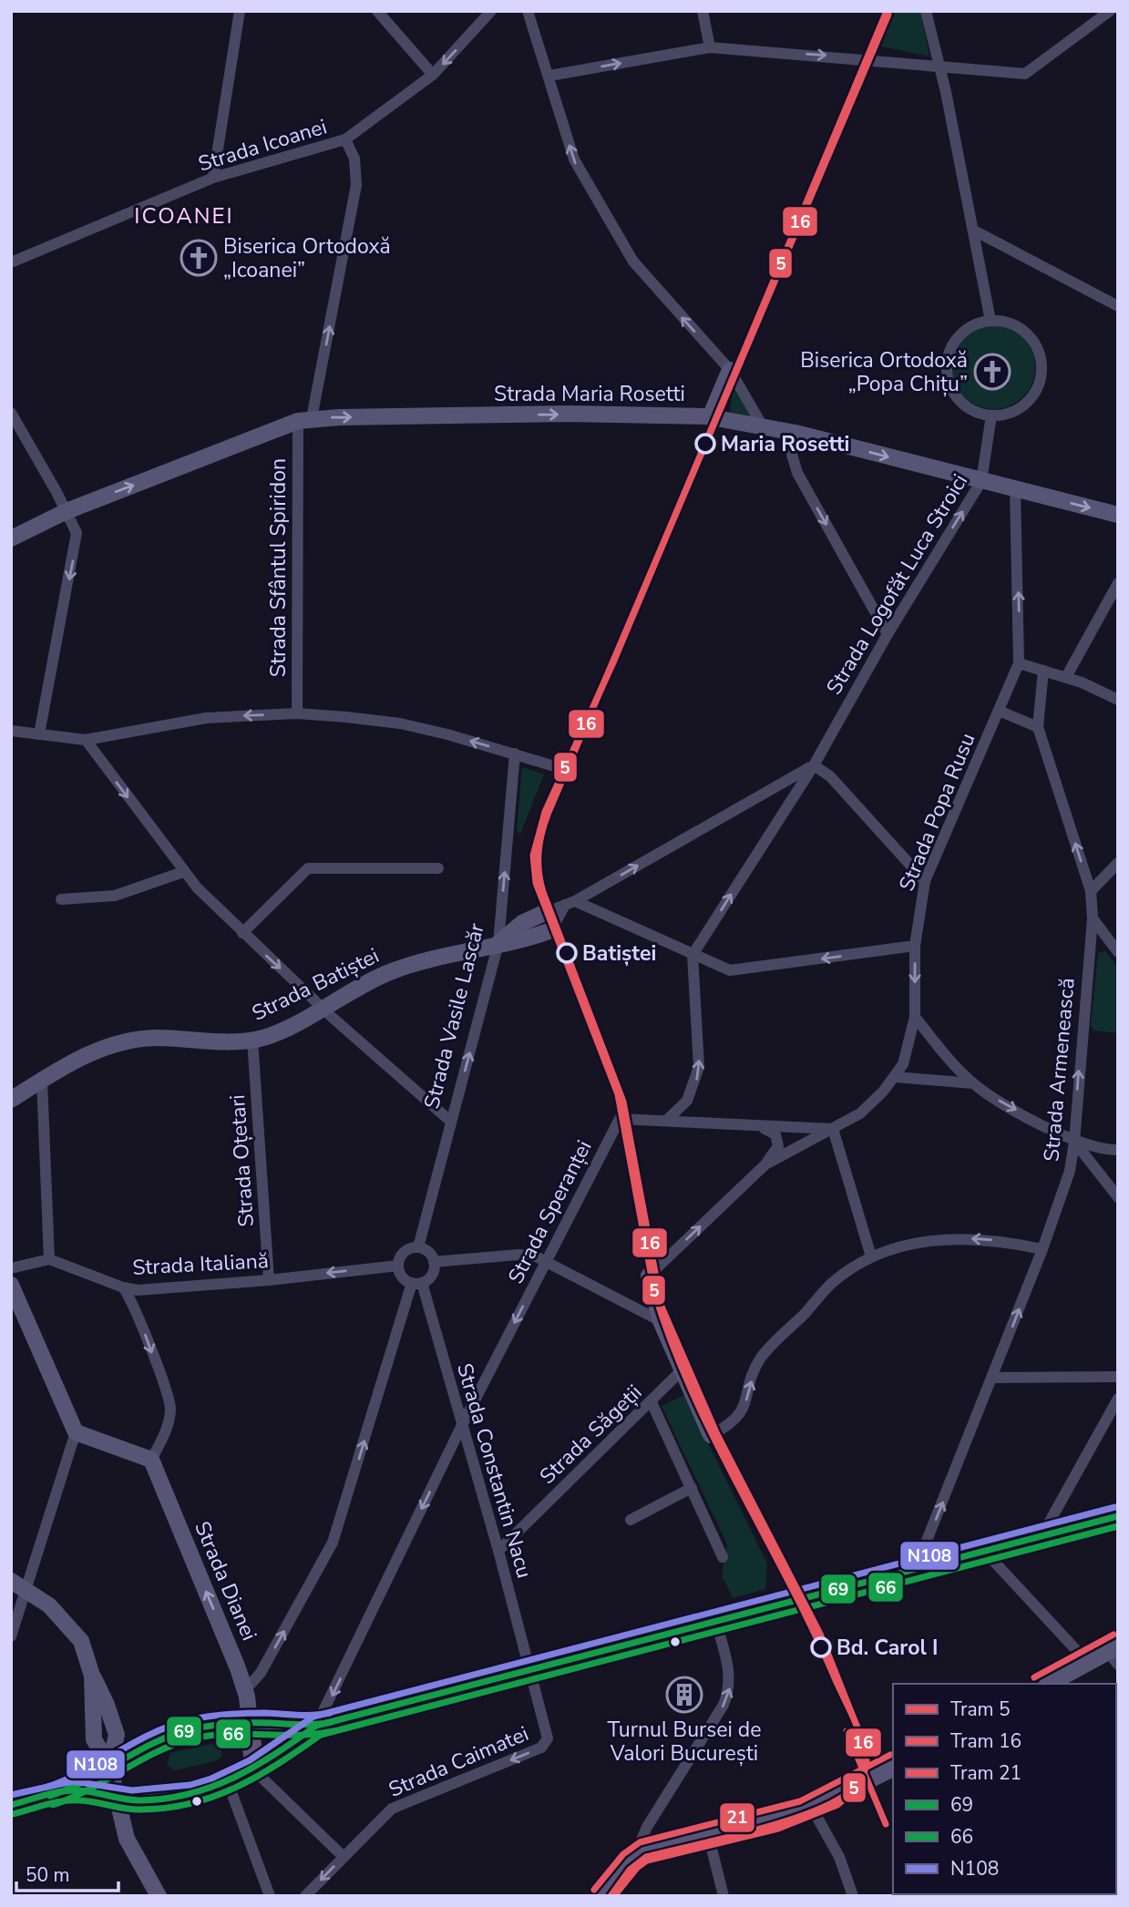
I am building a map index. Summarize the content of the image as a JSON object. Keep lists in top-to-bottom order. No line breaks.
{"streets":{"street":["Strada Icoanei","Strada Maria Rosetti","Strada Sfântul Spiridon","Strada Logofăt Luca Stroici","Strada Popa Rusu","Strada Batiștei","Strada Vasile Lascăr","Strada Armenească","Strada Oțetari","Strada Speranței","Strada Italiană","Strada Săgeții","Strada Constantin Nacu","Strada Dianei","Strada Caimatei"]},"crossings":[["Strada Icoanei","Strada Sfântul Spiridon"],["Strada Maria Rosetti","Strada Sfântul Spiridon"],["Strada Maria Rosetti","Strada Logofăt Luca Stroici"],["Strada Popa Rusu","Strada Speranței"],["Strada Batiștei","Strada Vasile Lascăr"],["Strada Batiștei","Strada Oțetari"],["Strada Vasile Lascăr","Strada Italiană"],["Strada Vasile Lascăr","Strada Constantin Nacu"],["Strada Oțetari","Strada Italiană"],["Strada Speranței","Strada Constantin Nacu"],["Strada Italiană","Strada Constantin Nacu"],["Strada Săgeții","Strada Constantin Nacu"],["Strada Constantin Nacu","Strada Caimatei"]],"one_way":["Strada Maria Rosetti","Strada Sfântul Spiridon","Strada Logofăt Luca Stroici","Strada Vasile Lascăr","Strada Armenească","Strada Italiană","Strada Caimatei"],"districts":["ICOANEI"],"places":{"church":["Biserica Ortodoxă „Icoanei”","Biserica Ortodoxă „Popa Chițu”"],"other":["Maria Rosetti","Batiștei","Bd. Carol I"],"building":["Turnul Bursei de Valori București"]},"lines":["tram line 5","tram line 16","transit line N108","transit line 69","transit line 66","tram line 21"],"legend":["Tram 5","Tram 16","Tram 21","69","66","N108"],"scale_bar":"50 m"}
